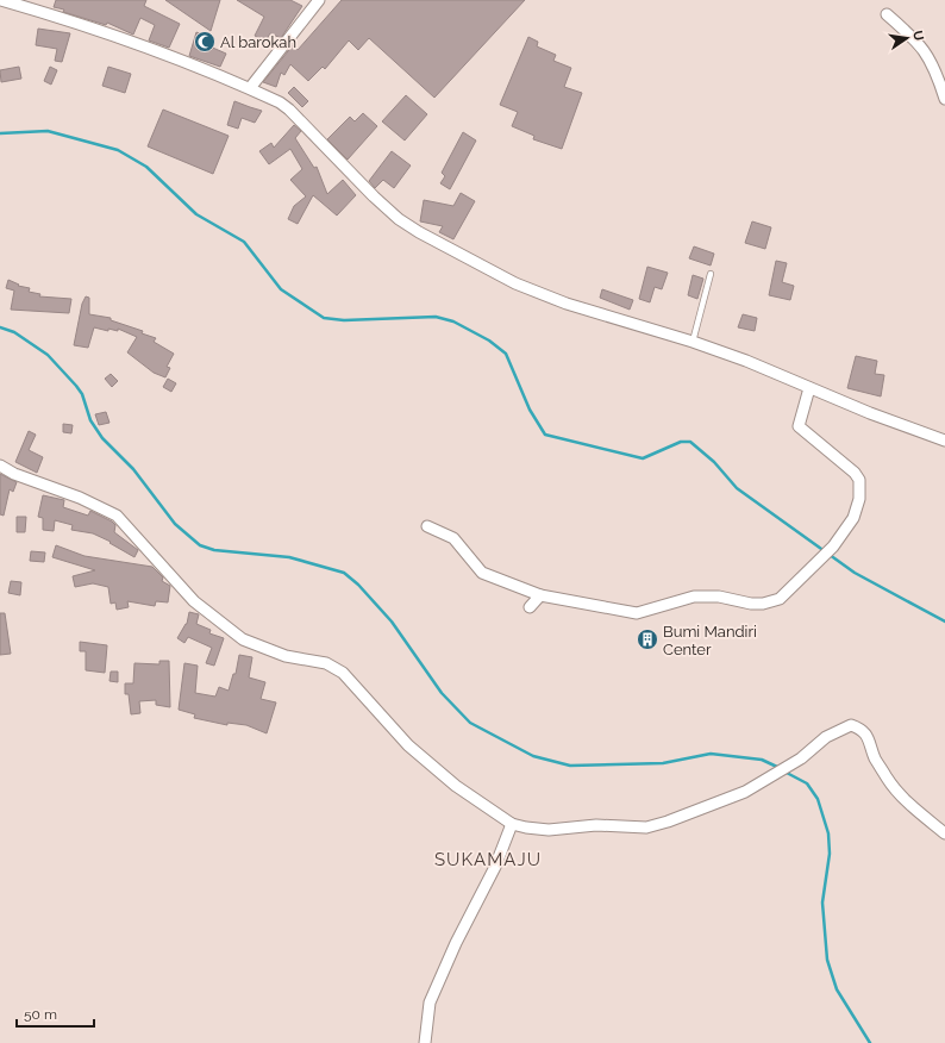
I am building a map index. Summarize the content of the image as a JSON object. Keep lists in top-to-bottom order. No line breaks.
{"districts":["SUKAMAJU"],"places":{"mosque":["Al barokah"],"building":["Bumi Mandiri Center"]},"scale_bar":"50 m","north":"right"}
